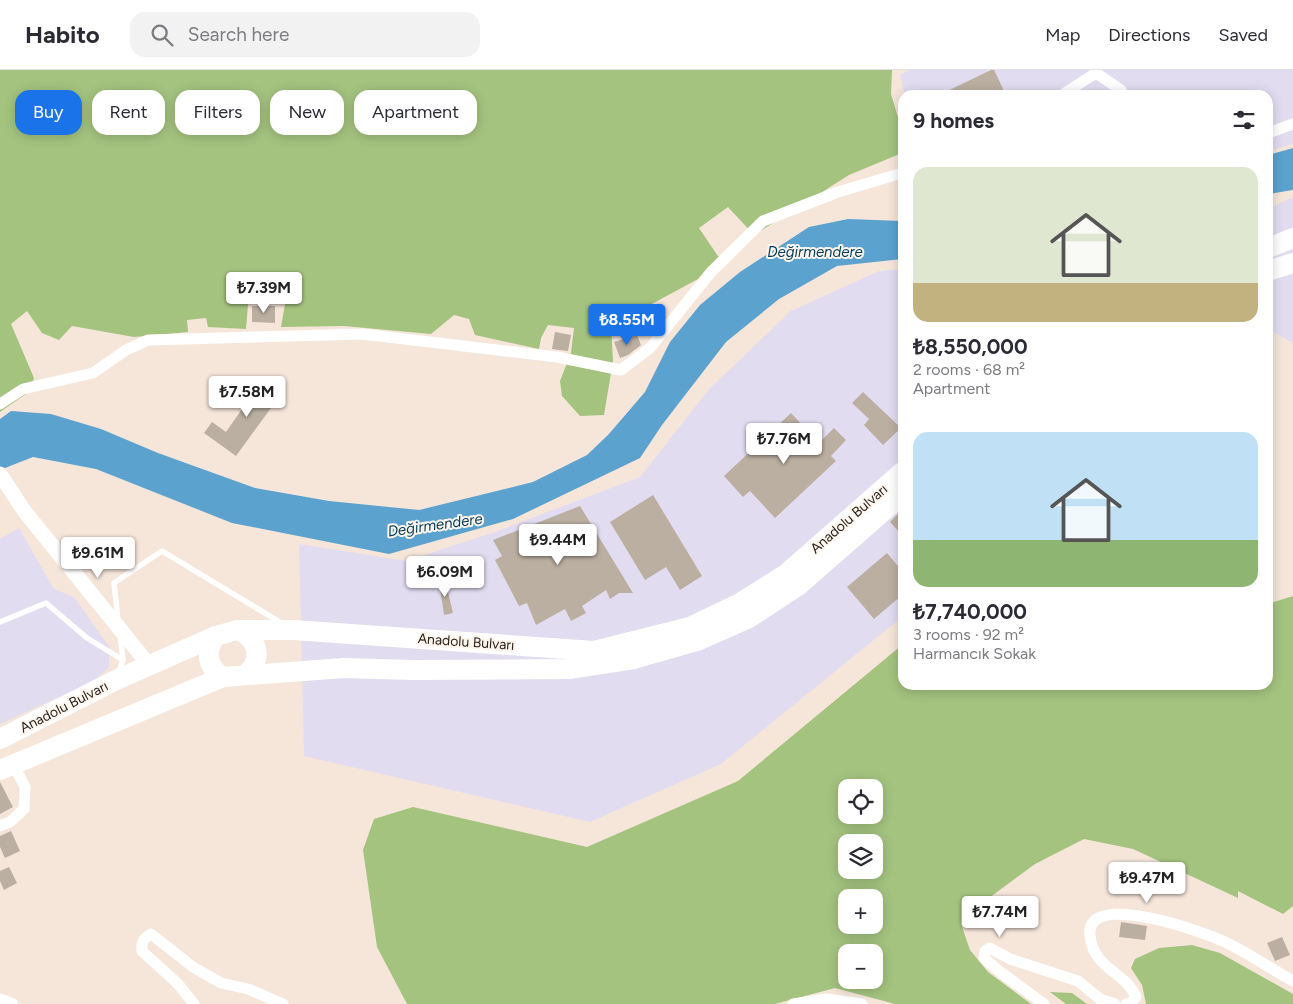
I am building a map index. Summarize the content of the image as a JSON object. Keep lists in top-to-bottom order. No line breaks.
{"streets":{"highway":["Anadolu Bulvarı"]},"water":["Değirmendere"],"page":{"header":"Habito","search":"Search here","nav":["Map","Directions","Saved"],"chip":["Buy","Rent","Filters","New","Apartment"],"heading":"9 homes","list":[{"name":"₺8,550,000","note":"2 rooms · 68 m² · Apartment"},{"name":"₺7,740,000","note":"3 rooms · 92 m² · Harmancık Sokak"}],"price":["₺7.39M","₺8.55M","₺7.58M","₺7.76M","₺9.44M","₺9.61M","₺6.09M","₺9.47M","₺7.74M"],"map_buttons":["+","−"]}}
